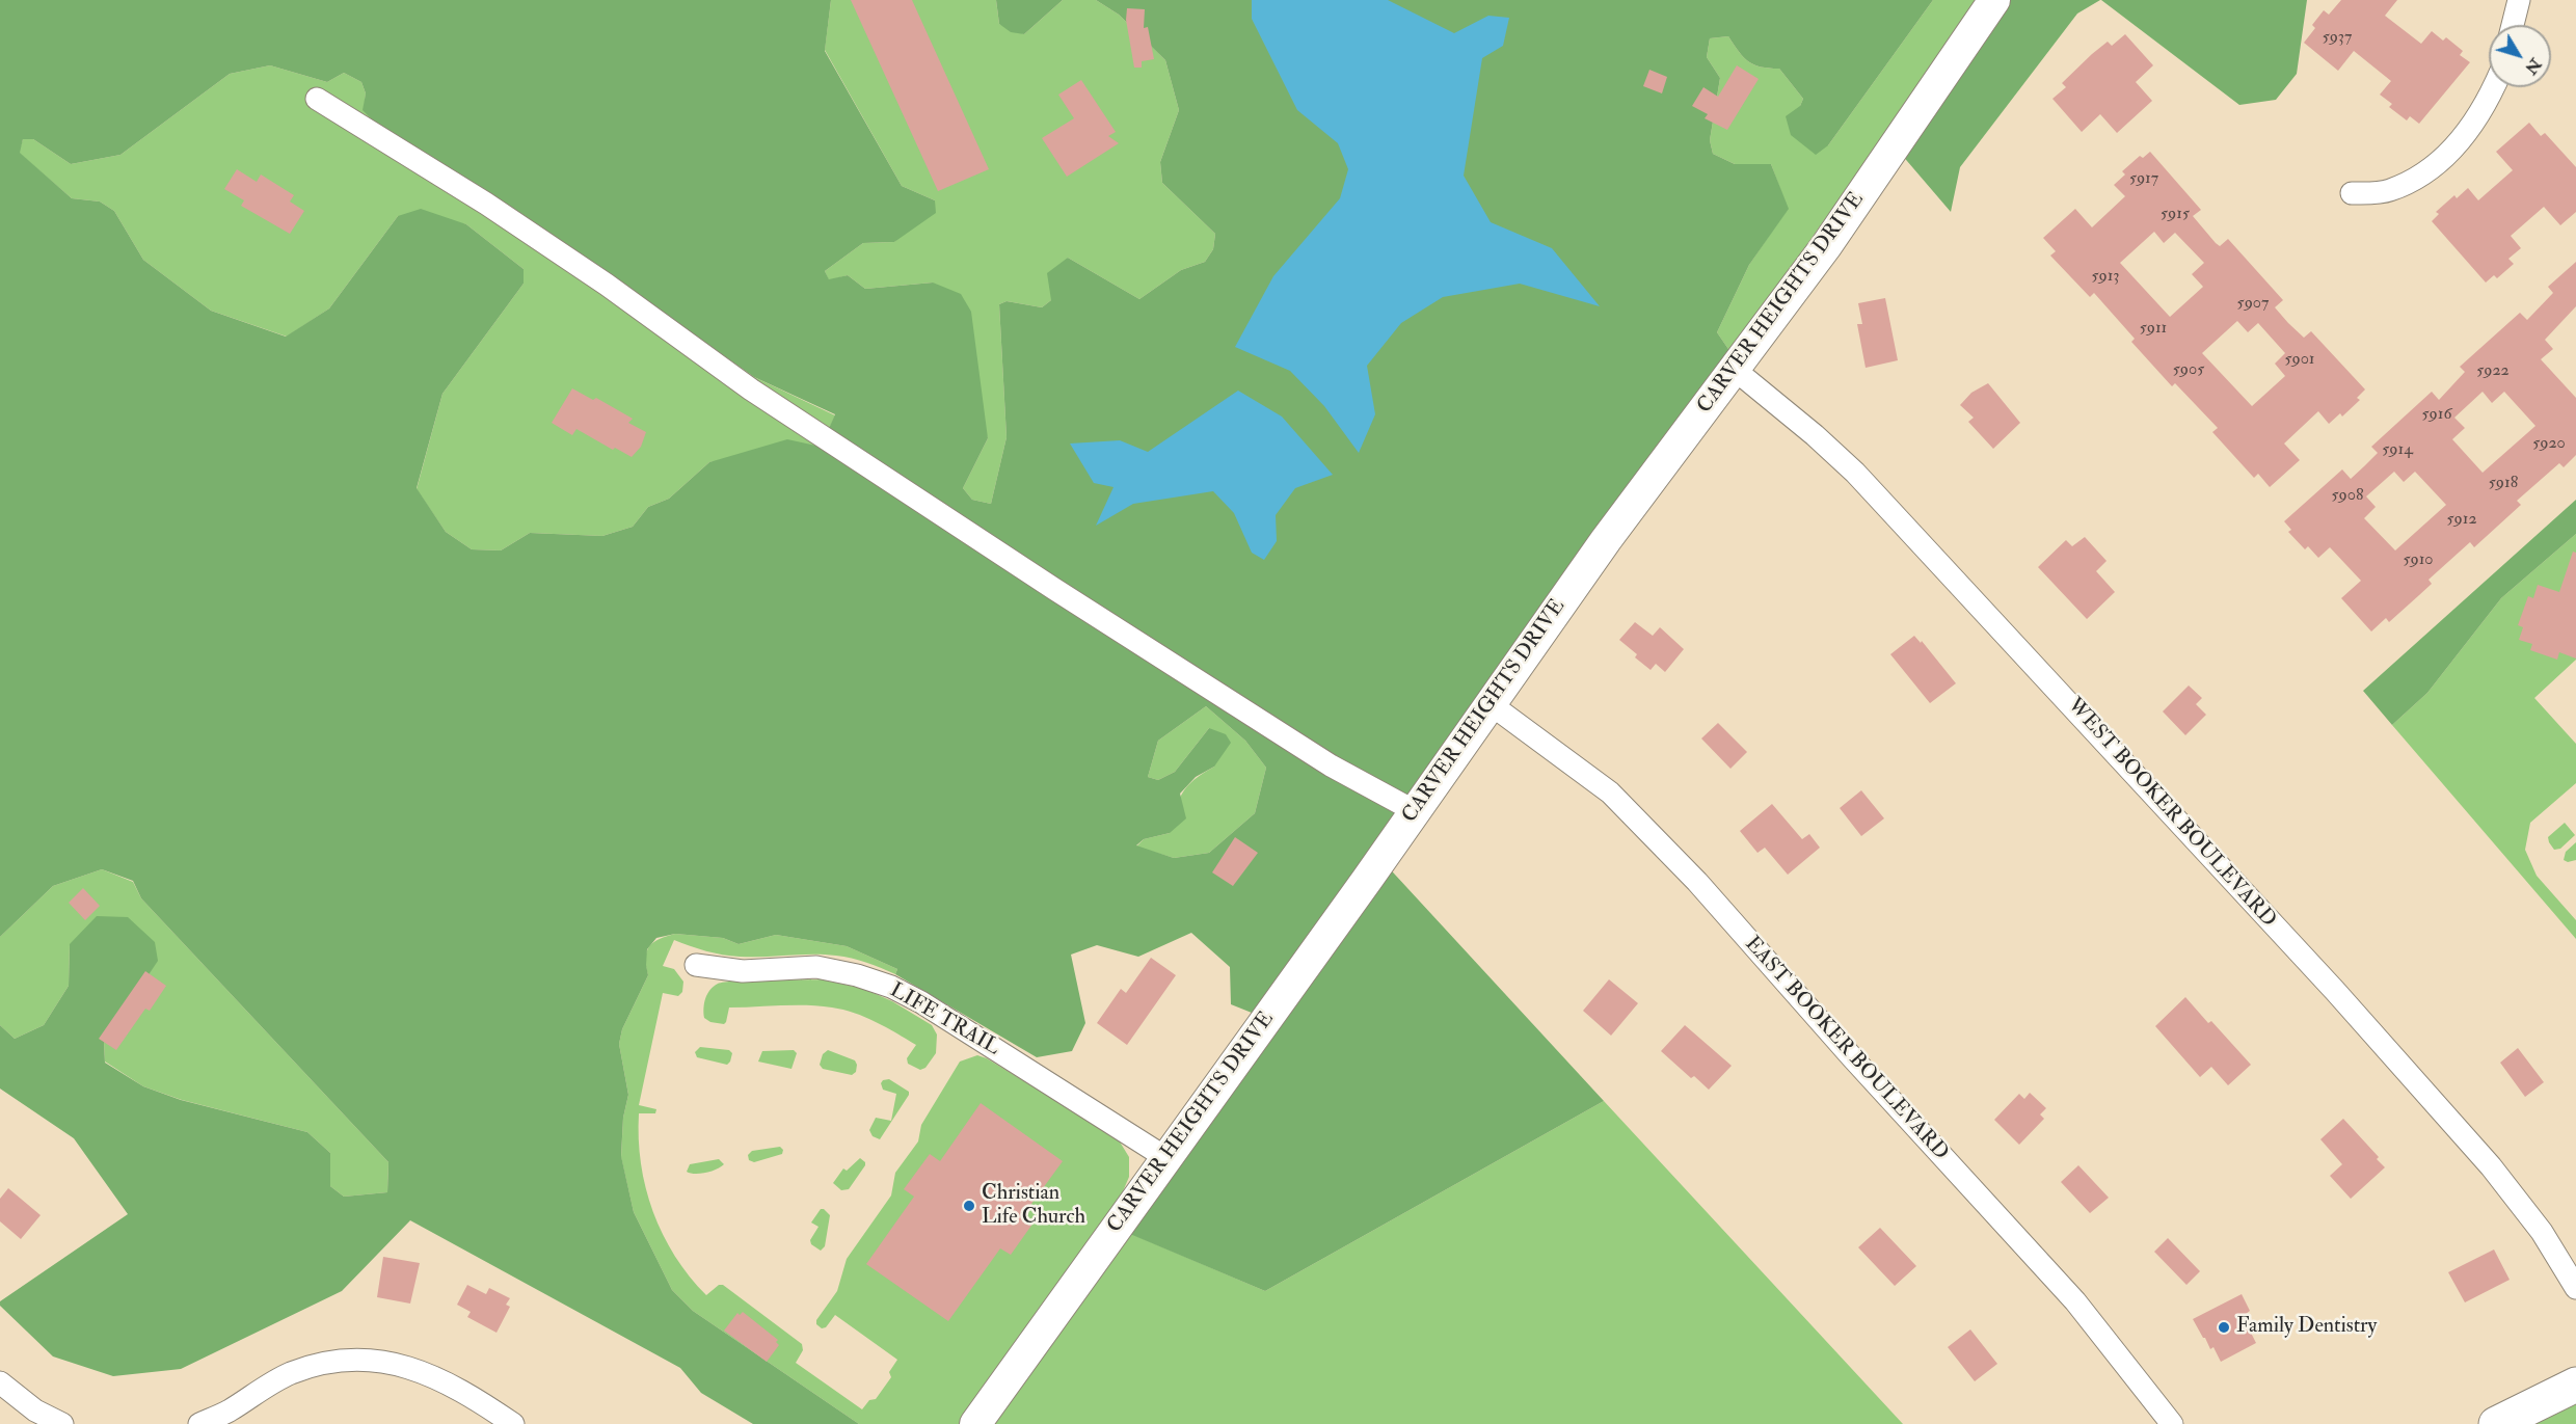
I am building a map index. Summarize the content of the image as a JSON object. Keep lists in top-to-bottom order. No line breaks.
{"streets":{"street":["CARVER HEIGHTS DRIVE","WEST BOOKER BOULEVARD","LIFE TRAIL","EAST BOOKER BOULEVARD"]},"crossings":[["CARVER HEIGHTS DRIVE","WEST BOOKER BOULEVARD"],["CARVER HEIGHTS DRIVE","LIFE TRAIL"],["CARVER HEIGHTS DRIVE","EAST BOOKER BOULEVARD"]],"places":["Christian Life Church","Family Dentistry"],"house_numbers":["5937","5917","5915","5913","5907","5911","5901","5905","5922","5916","5920","5914","5918","5908","5912","5910"],"north":"bottom right"}
